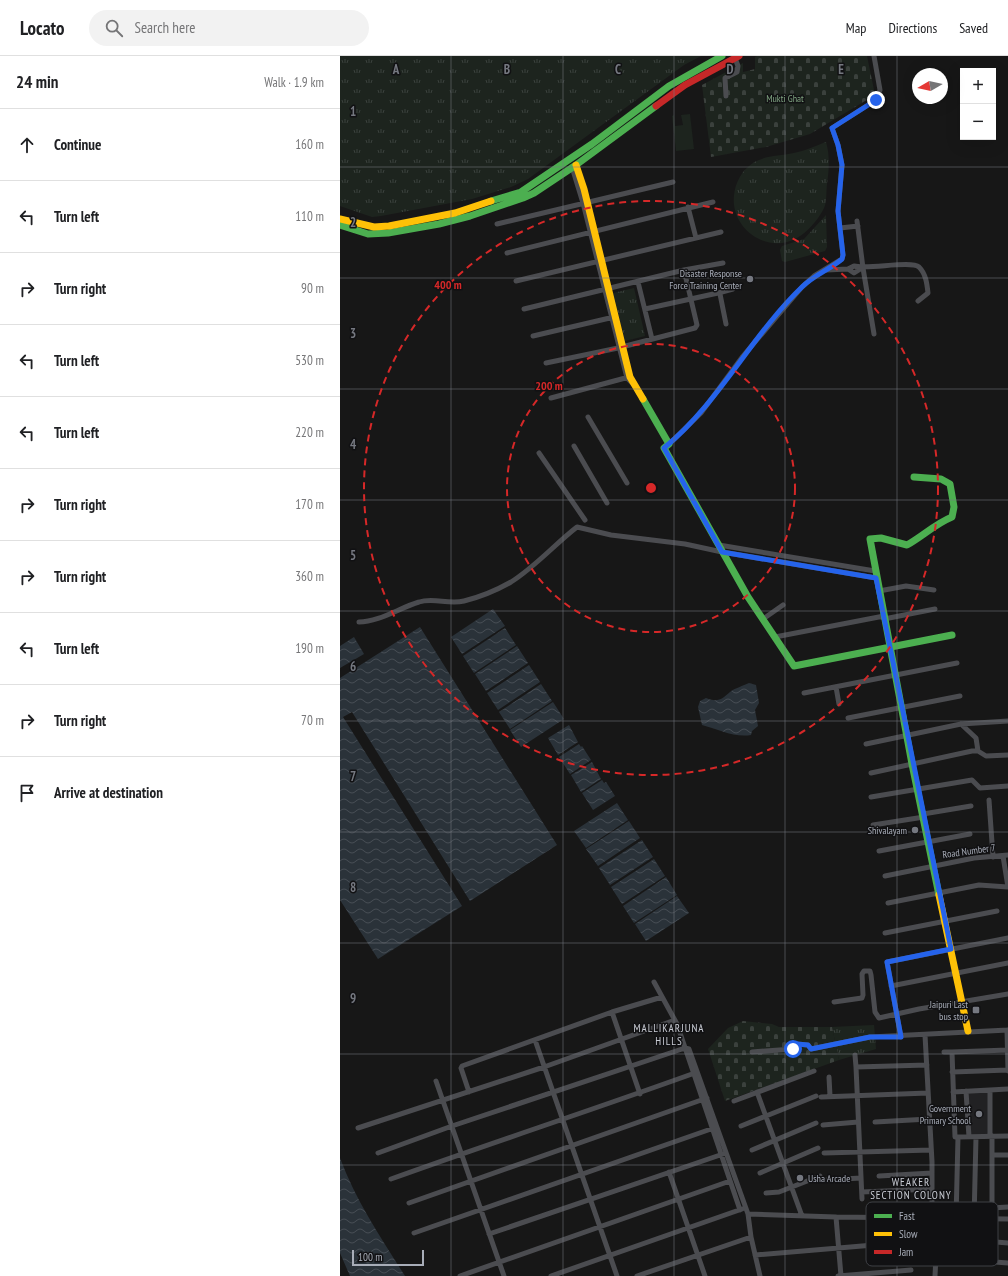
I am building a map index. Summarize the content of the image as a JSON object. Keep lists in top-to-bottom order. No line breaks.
{"streets":{"street":["Road Number 7"]},"districts":["MALLIKARJUNA HILLS","WEAKER SECTION COLONY"],"parks":["Mukti Ghat"],"places":{"other":["Disaster Response Force Training Center","Shivalayam","Government Primary School","Usha Arcade"],"transit":["Jaipuri Last bus stop"]},"legend":["Fast","Slow","Jam"],"scale_bar":"100 m","north":"left","page":{"header":"Locato","search":"Search here","nav":["Map","Directions","Saved"],"heading":["24 min","Walk · 1.9 km"],"map_buttons":["+","−"],"list":[["Continue","160 m"],["Turn left","110 m"],["Turn right","90 m"],["Turn left","530 m"],["Turn left","220 m"],["Turn right","170 m"],["Turn right","360 m"],["Turn left","190 m"],["Turn right","70 m"],"Arrive at destination"],"scale":"100 m"},"grid":{"columns":["A","B","C","D","E"],"rows":["1","2","3","4","5","6","7","8","9"]},"rings":["400 m","200 m"]}
